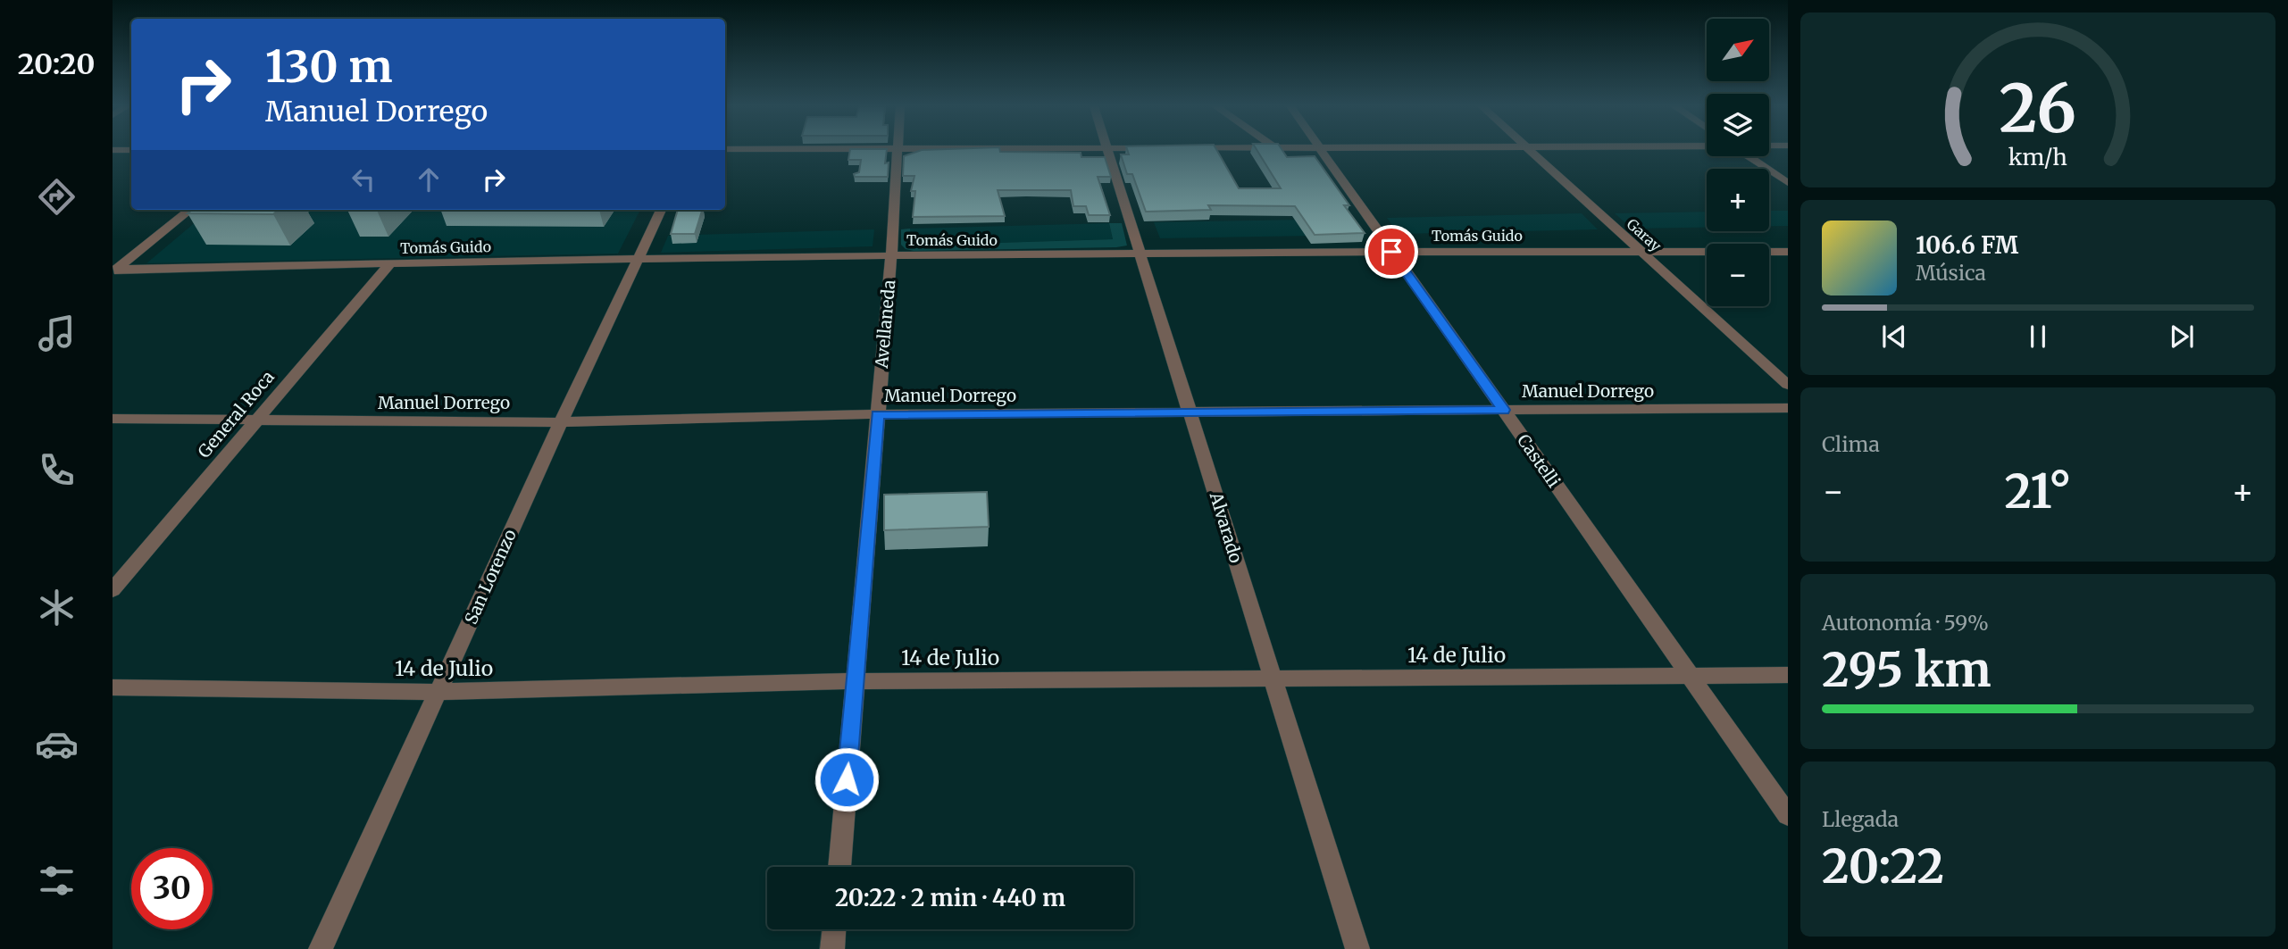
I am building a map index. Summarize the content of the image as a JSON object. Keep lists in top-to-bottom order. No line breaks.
{"streets":{"street":["Garay","Tomás Guido","Avellaneda","Manuel Dorrego","General Roca","Castelli","Alvarado","San Lorenzo","14 de Julio"]},"crossings":[["Garay","Tomás Guido"],["Tomás Guido","Avellaneda"],["Tomás Guido","General Roca"],["Tomás Guido","Castelli"],["Tomás Guido","Alvarado"],["Tomás Guido","San Lorenzo"],["Avellaneda","Manuel Dorrego"],["Avellaneda","14 de Julio"],["Manuel Dorrego","General Roca"],["Manuel Dorrego","Castelli"],["Manuel Dorrego","Alvarado"],["Manuel Dorrego","San Lorenzo"],["Castelli","14 de Julio"],["Alvarado","14 de Julio"],["San Lorenzo","14 de Julio"]],"north":"top right","page":{"tabs":"20:20","map_buttons":["+","−"],"turn":["130 m","Manuel Dorrego"],"song":["106.6 FM","Música"],"tile":["Clima",["Autonomía · 59%","295 km"],["Llegada","20:22"]],"heat":["−","21°","+"],"limit":"30","trip":"20:22 · 2 min · 440 m","gauge":["26","km/h"]}}
